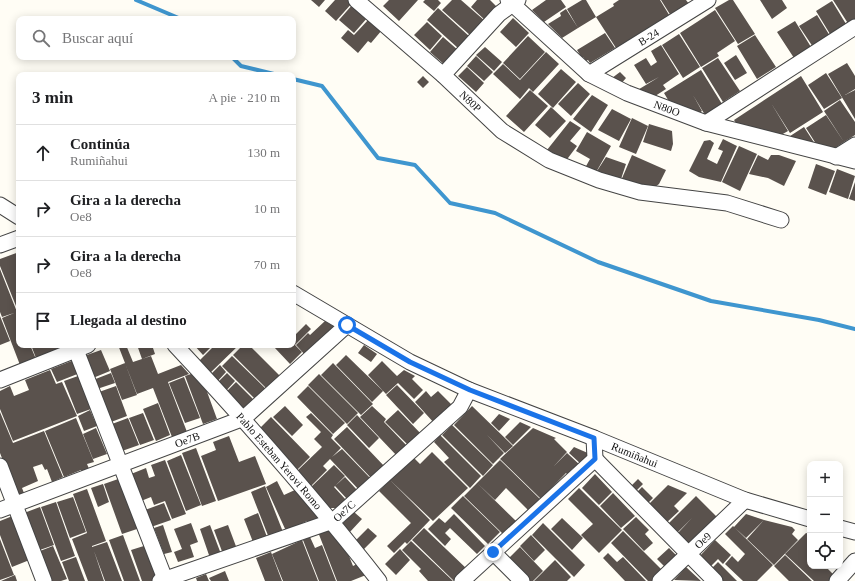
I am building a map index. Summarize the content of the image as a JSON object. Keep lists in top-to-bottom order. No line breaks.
{"streets":{"street":["B-24","N80P","N80O","Oe7B","Rumiñahui","Pablo Esteban Yerovi Romo","Oe7C","Oe9"]},"crossings":[["B-24","N80O"],["Oe7B","Rumiñahui"],["Oe7B","Pablo Esteban Yerovi Romo"],["Rumiñahui","Oe7C"],["Rumiñahui","Oe9"],["Pablo Esteban Yerovi Romo","Oe7C"]],"page":{"search":"Buscar aquí","heading":["3 min","A pie · 210 m"],"list":[["Continúa","Rumiñahui","130 m"],["Gira a la derecha","Oe8","10 m"],["Gira a la derecha","Oe8","70 m"],"Llegada al destino"],"map_buttons":["+","−"]}}
